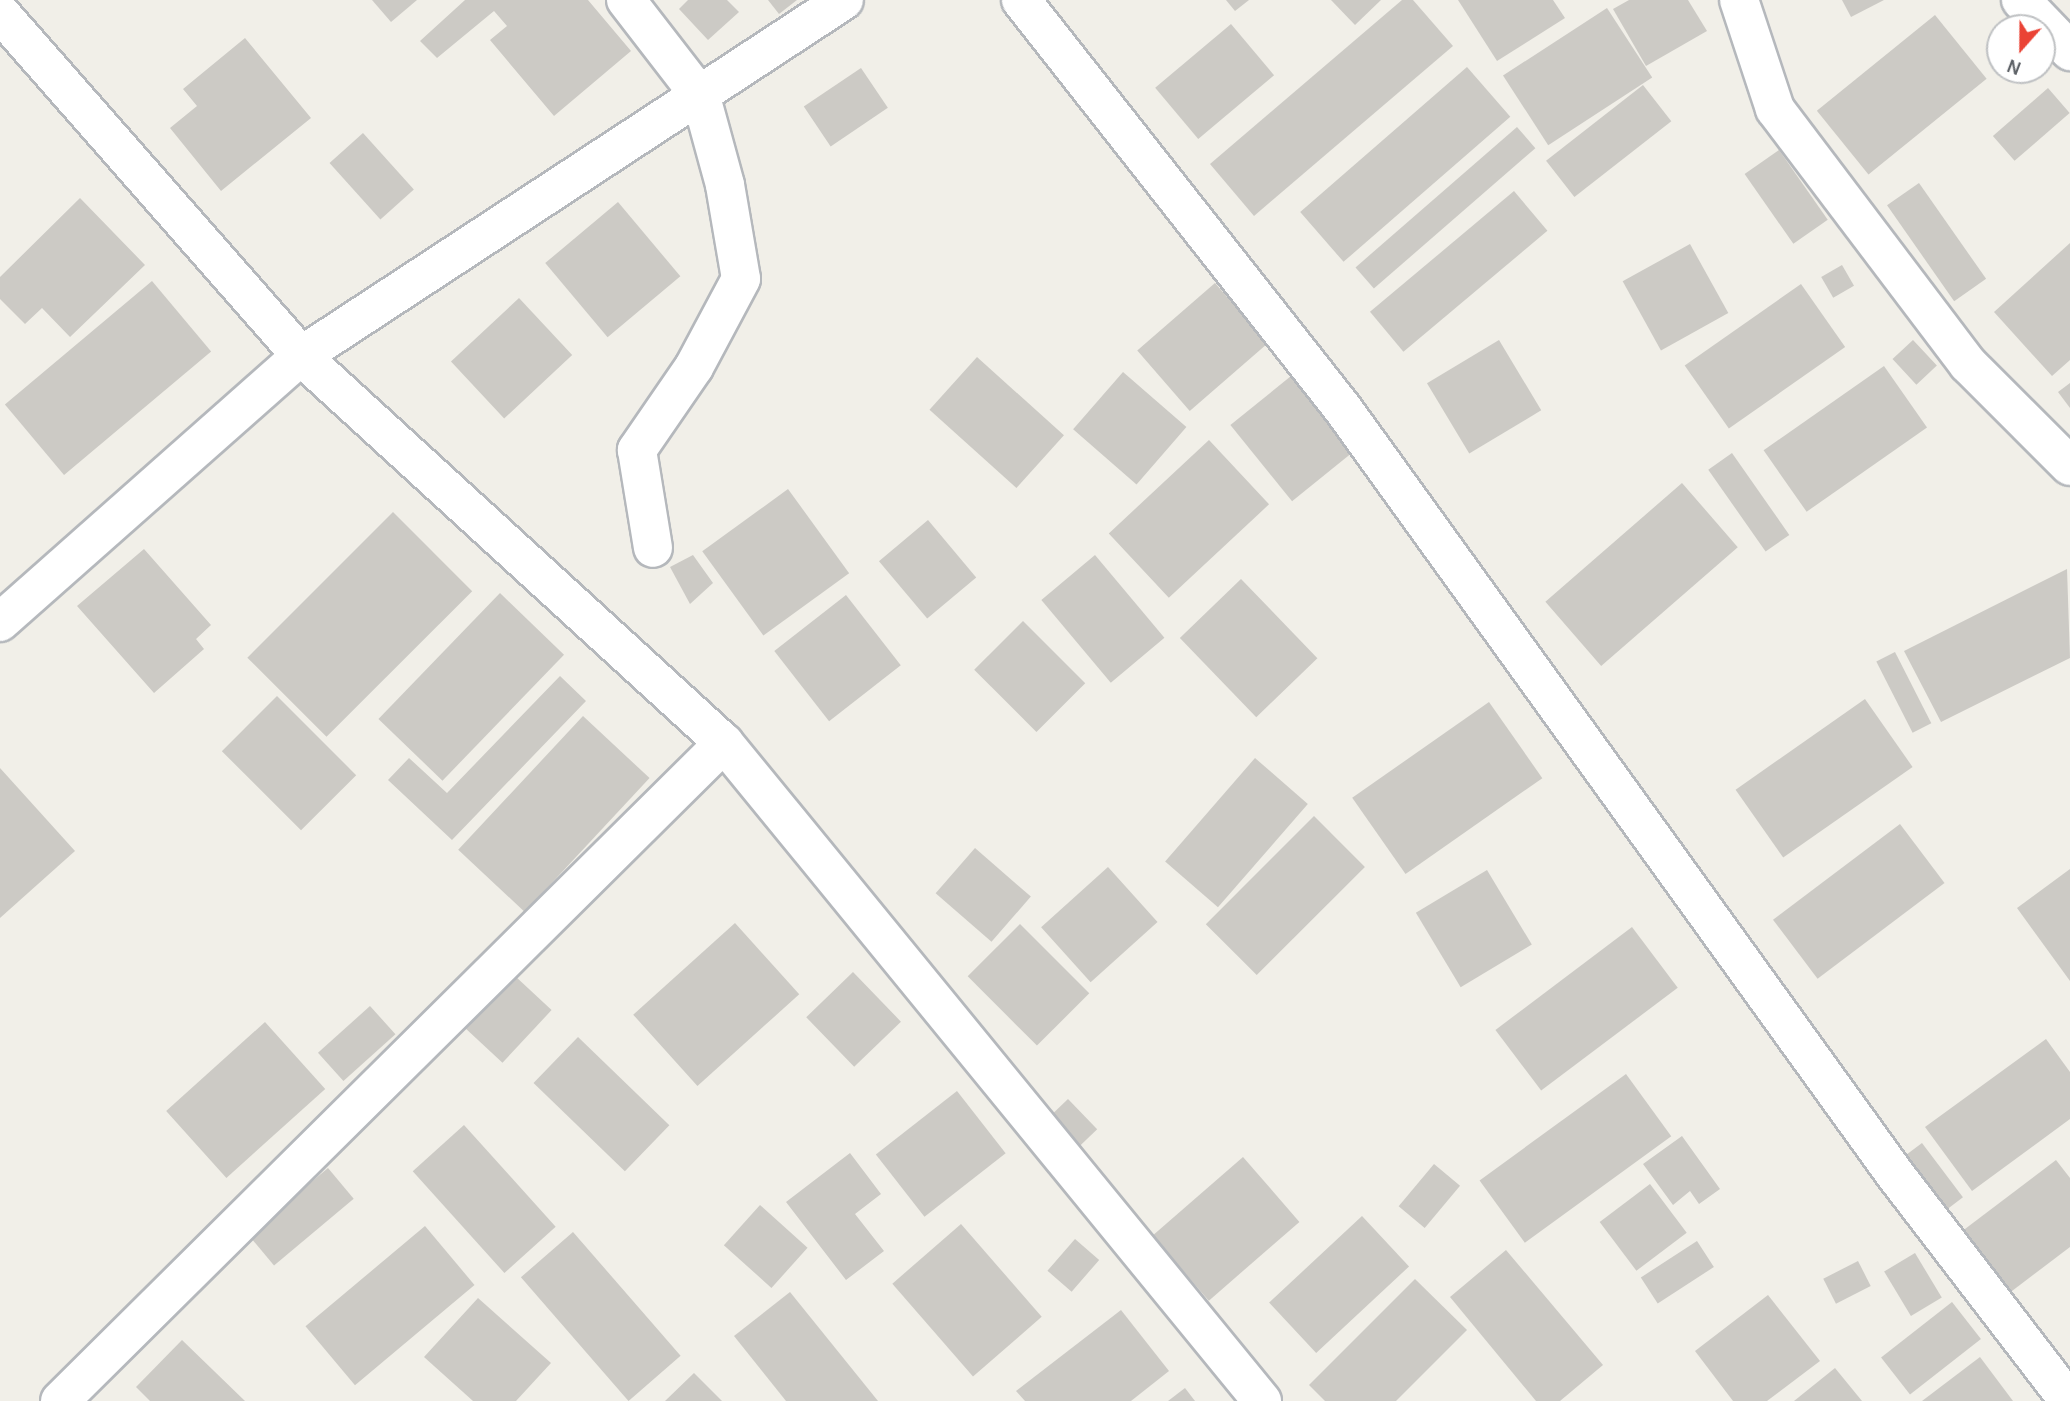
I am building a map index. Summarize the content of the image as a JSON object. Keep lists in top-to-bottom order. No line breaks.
{"north":"bottom"}
